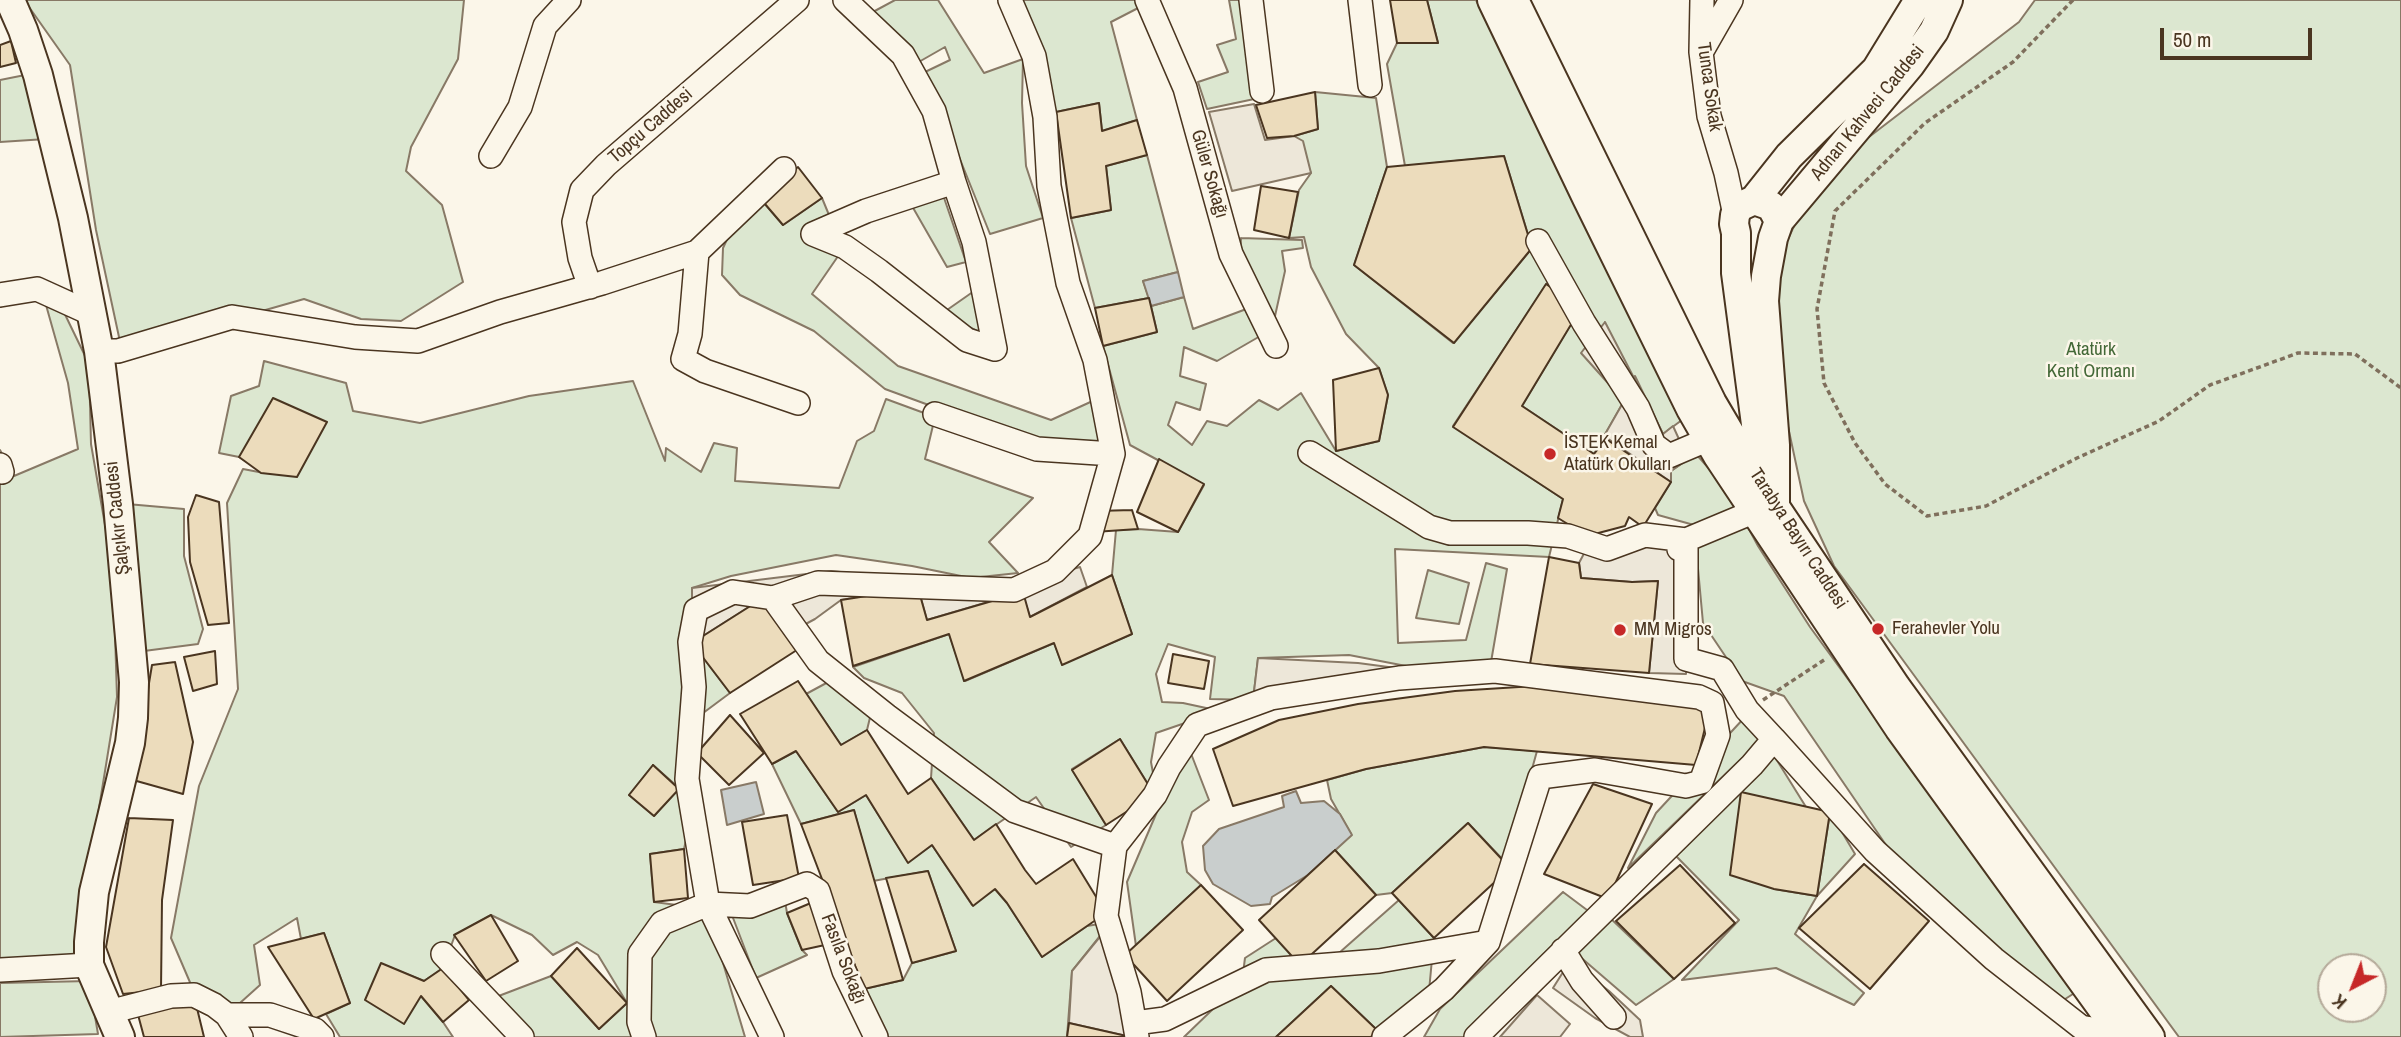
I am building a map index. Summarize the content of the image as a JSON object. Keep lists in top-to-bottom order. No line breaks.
{"streets":{"main road":["Adnan Kahveci Caddesi","Şalçıkır Caddesi","Tarabya Bayırı Caddesi"],"street":["Tunca Sokak","Topçu Caddesi","Güler Sokağı","Fasıla Sokağı"]},"crossings":[["Tunca Sokak","Adnan Kahveci Caddesi"]],"parks":["Atatürk Kent Ormanı"],"places":["İSTEK Kemal Atatürk Okulları","Ferahevler Yolu","MM Migros"],"scale_bar":"50 m","north":"bottom left"}
